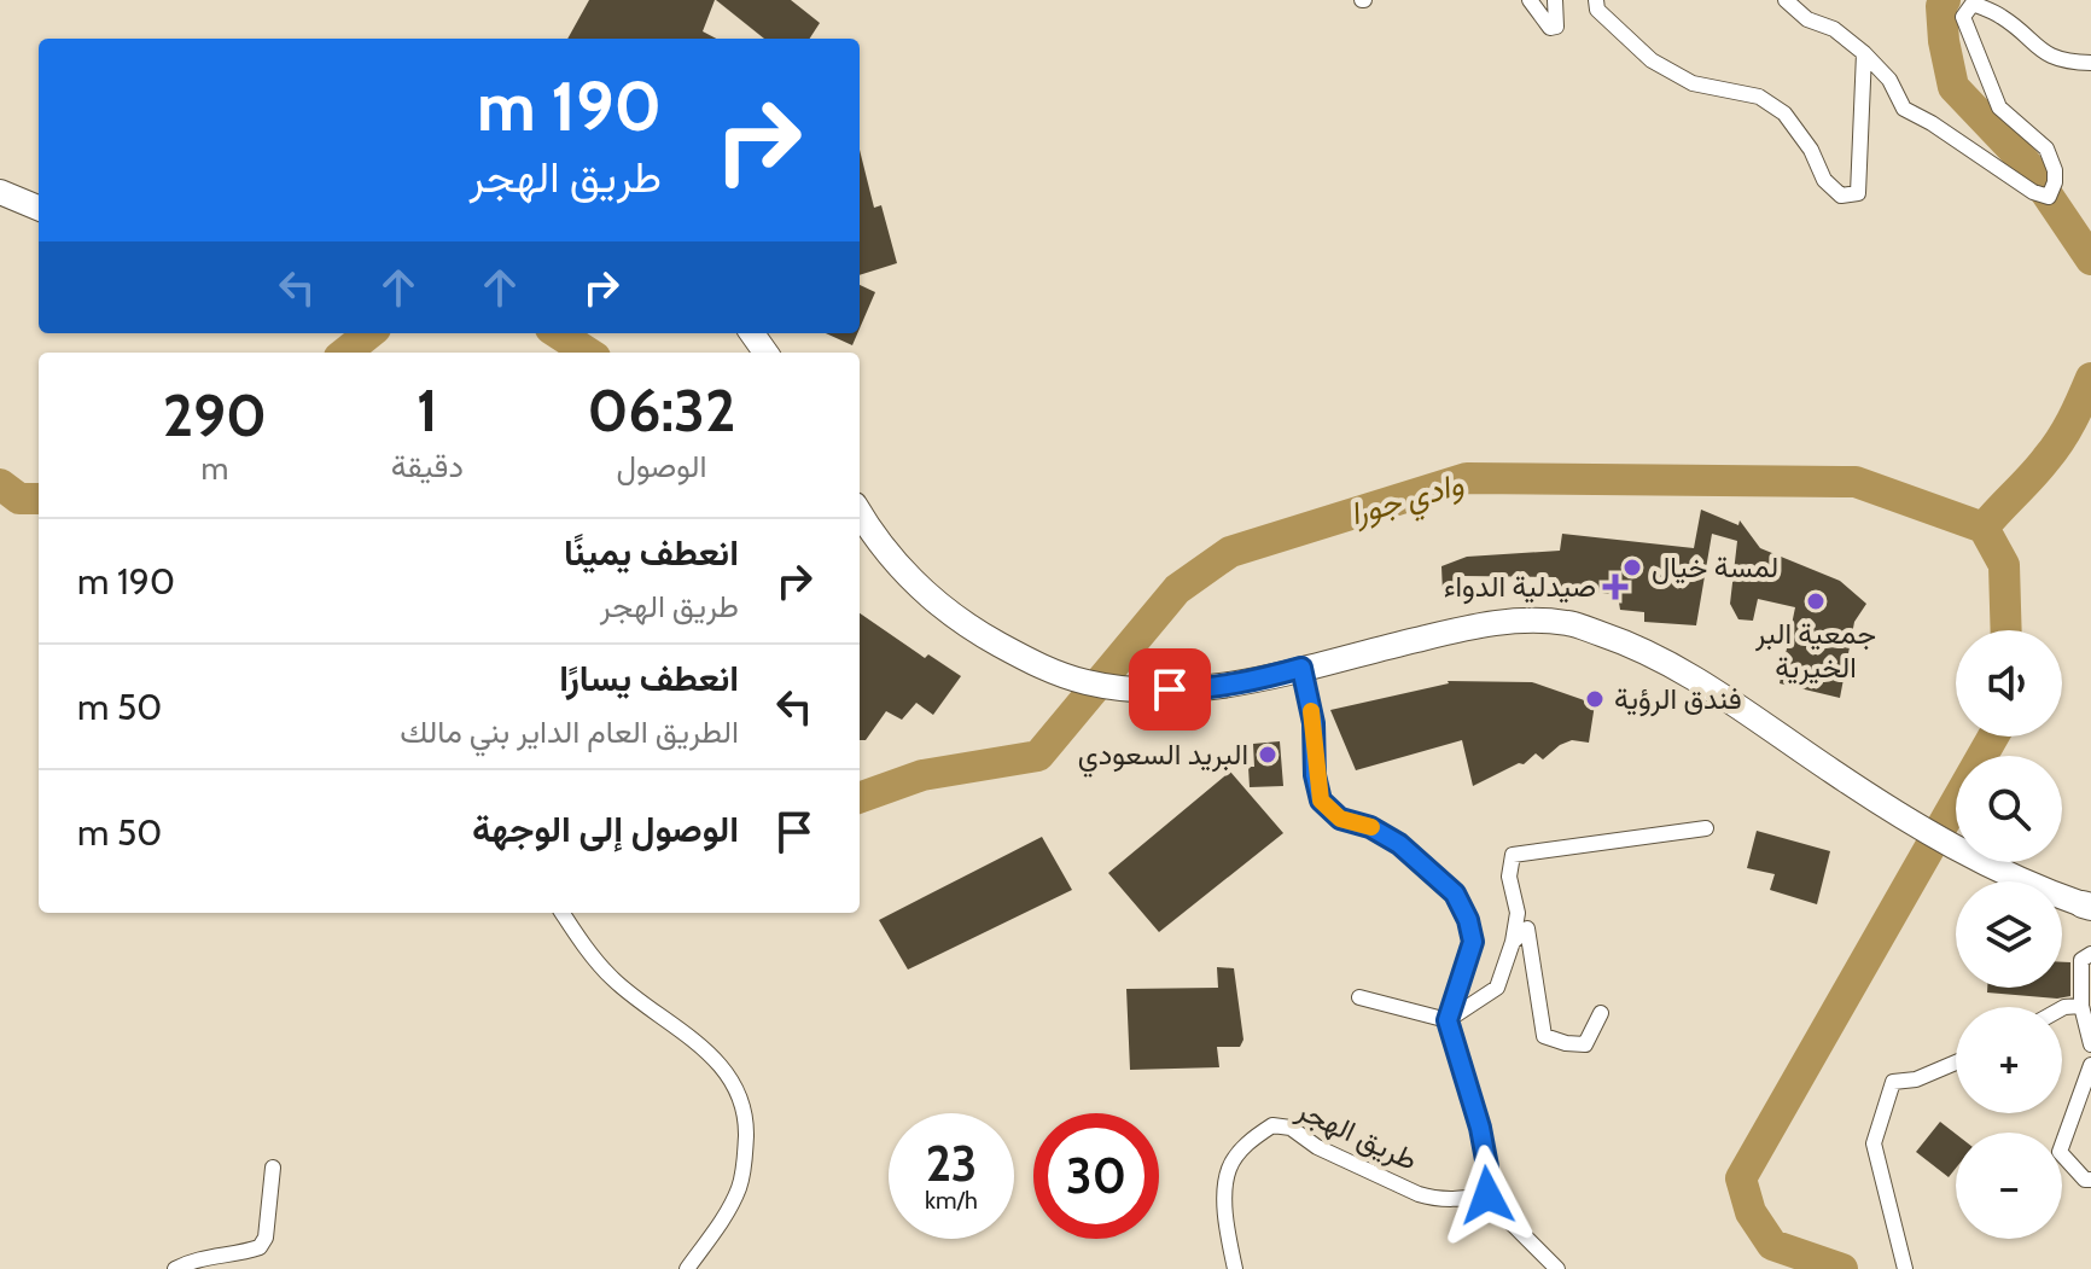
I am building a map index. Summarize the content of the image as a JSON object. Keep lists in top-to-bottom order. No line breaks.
{"streets":{"street":["طريق الهجر"]},"water":["وادي جورا"],"places":{"other":["لمسة خيال","جمعية البر الخيرية","فندق الرؤية","البريد السعودي"],"health":["صيدلية الدواء"]},"page":{"turn":["190 m","طريق الهجر"],"eta":["06:32","الوصول","1","دقيقة","290","m"],"list":[{"name":"انعطف يمينًا","note":"طريق الهجر","value":"190 m"},{"name":"انعطف يسارًا","note":"الطريق العام الداير بني مالك","value":"50 m"},{"name":"الوصول إلى الوجهة","value":"50 m"}],"map_buttons":["+","−"],"speed":"23 km/h","limit":"30"}}
